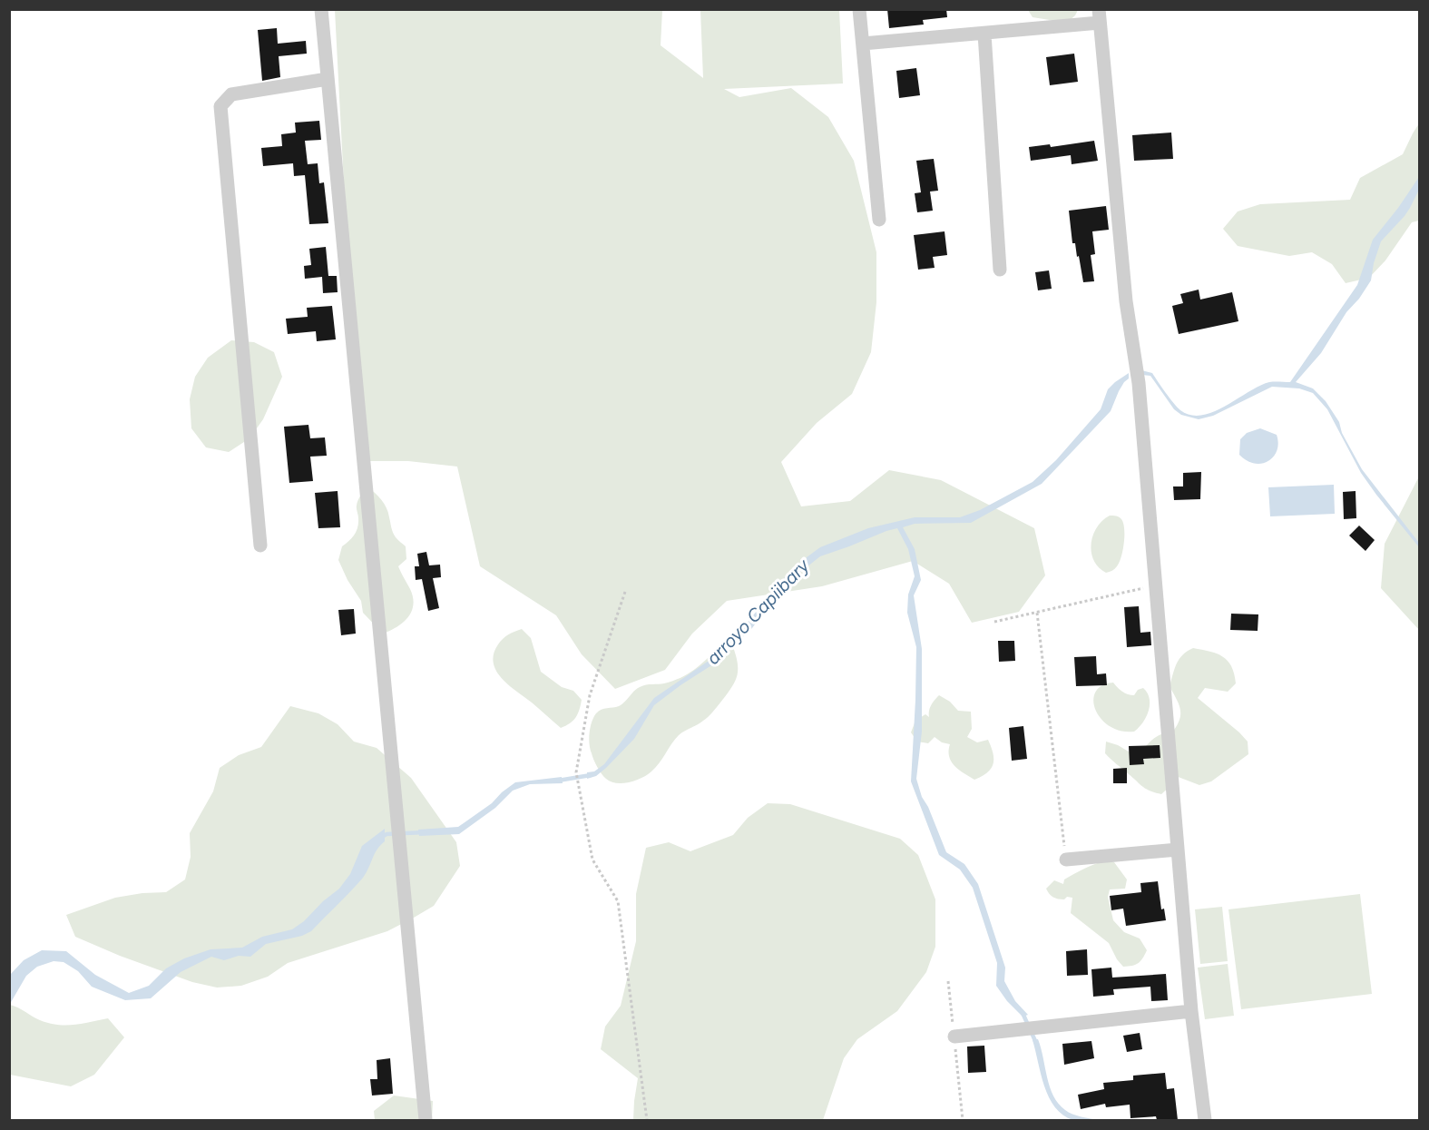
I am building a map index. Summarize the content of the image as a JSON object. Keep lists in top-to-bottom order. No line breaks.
{"water":["arroyo Capiibary"]}
